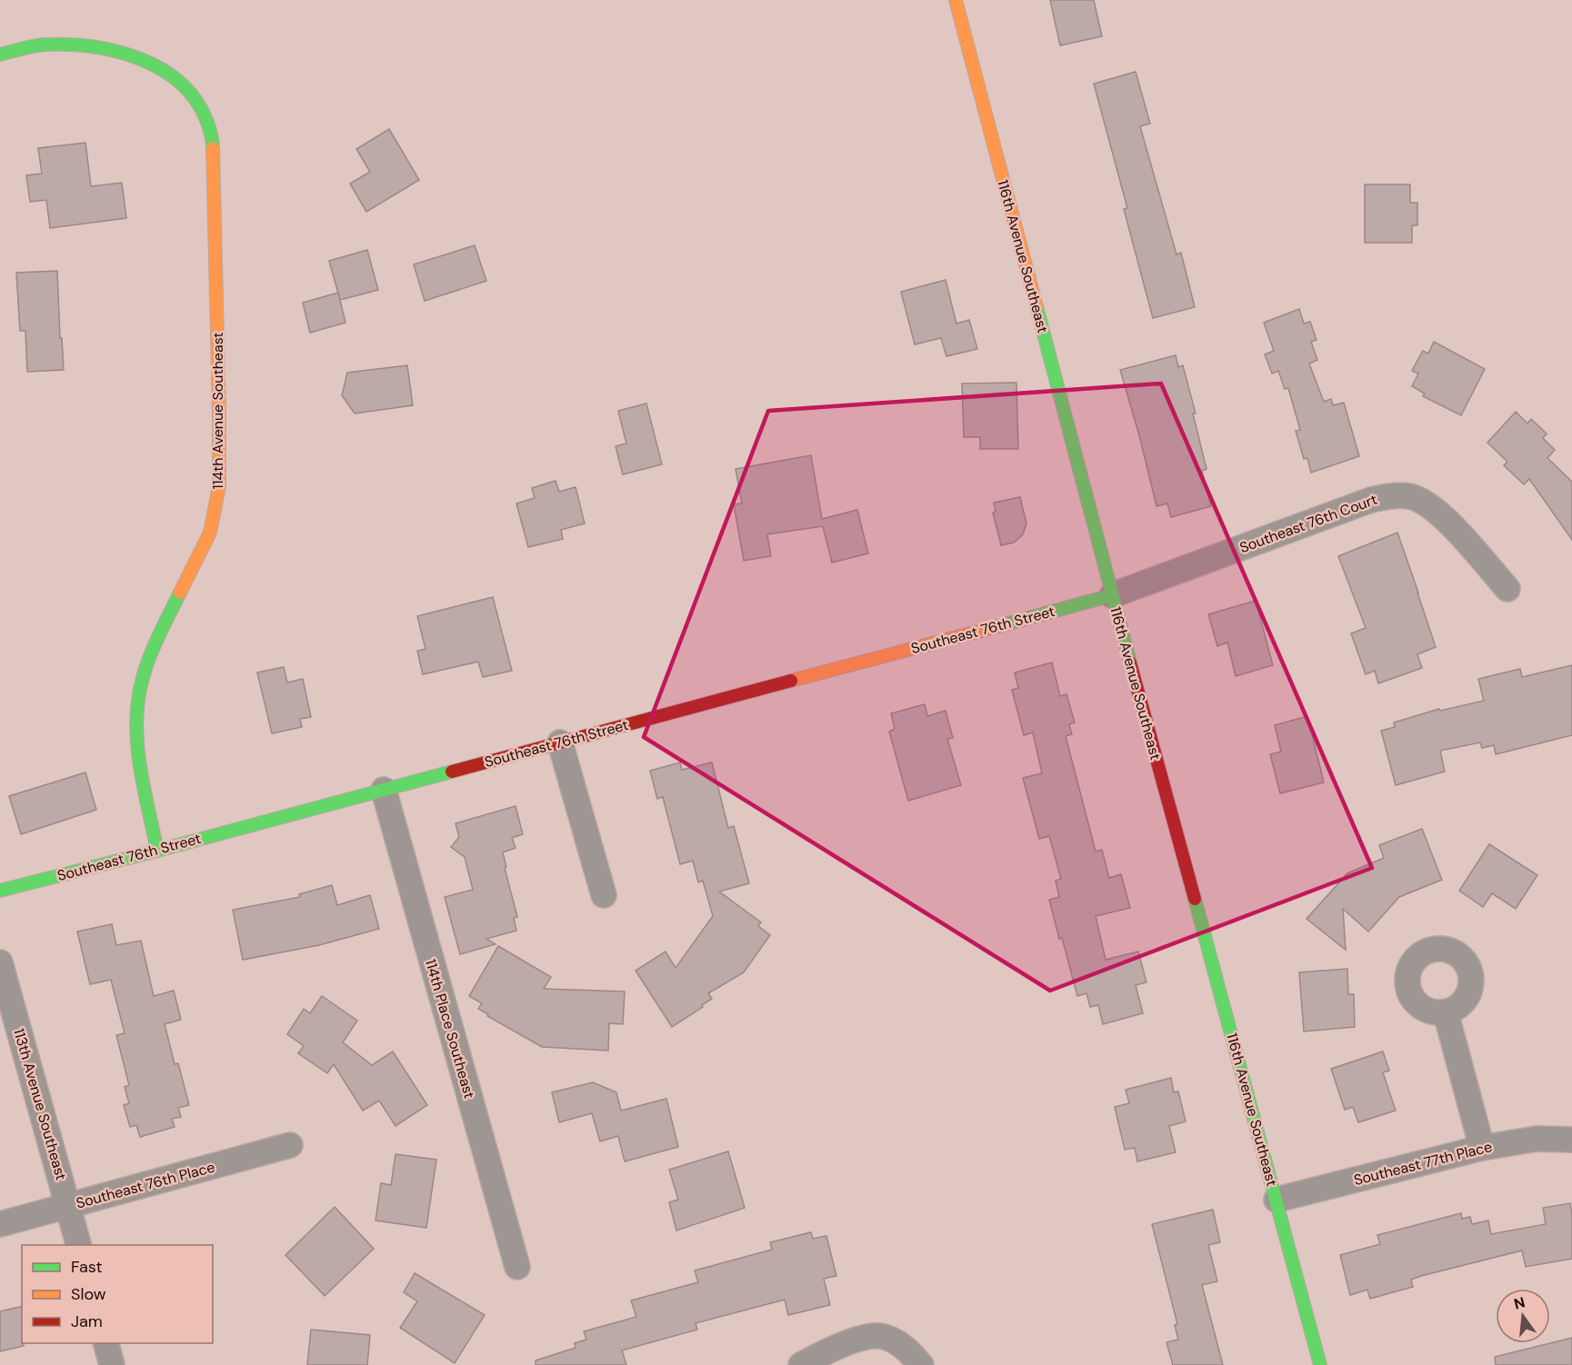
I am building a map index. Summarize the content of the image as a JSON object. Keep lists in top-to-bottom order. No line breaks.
{"streets":{"street":["116th Avenue Southeast","114th Avenue Southeast","Southeast 76th Court","Southeast 76th Street","114th Place Southeast","113th Avenue Southeast","Southeast 77th Place","Southeast 76th Place"]},"crossings":[["116th Avenue Southeast","Southeast 76th Court"],["116th Avenue Southeast","Southeast 76th Street"],["116th Avenue Southeast","Southeast 77th Place"],["114th Avenue Southeast","Southeast 76th Street"],["Southeast 76th Court","Southeast 76th Street"],["Southeast 76th Street","114th Place Southeast"],["113th Avenue Southeast","Southeast 76th Place"]],"legend":["Fast","Slow","Jam"],"north":"top"}
